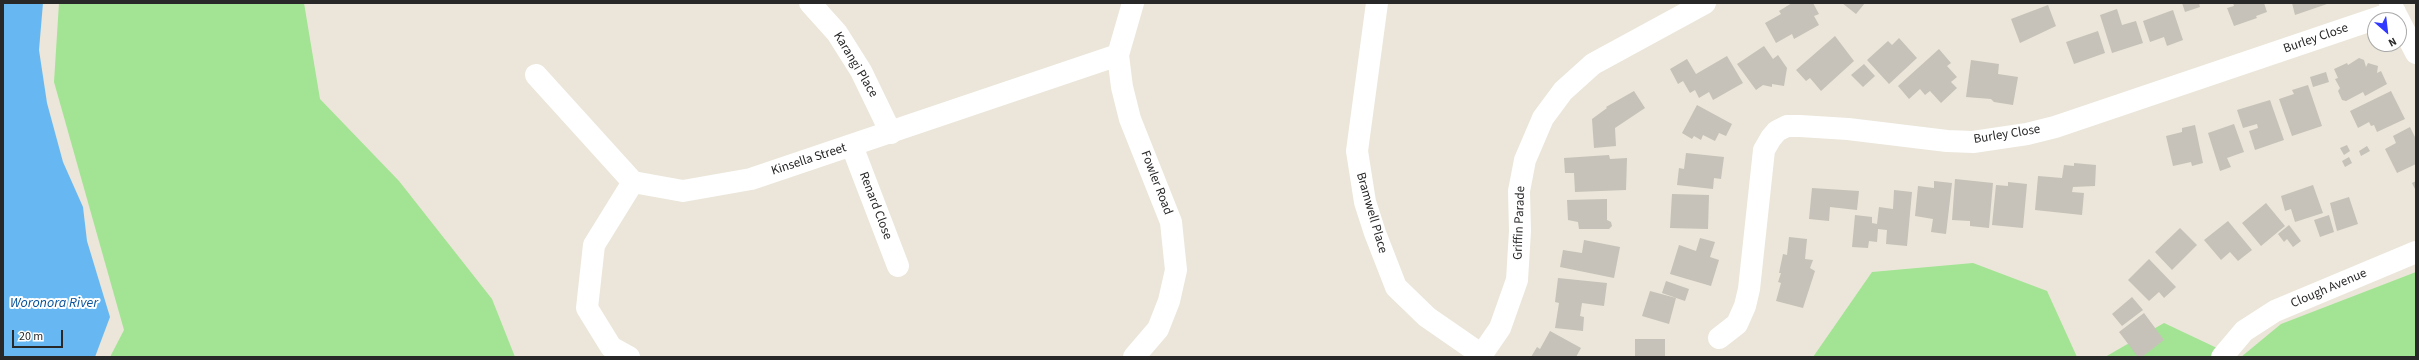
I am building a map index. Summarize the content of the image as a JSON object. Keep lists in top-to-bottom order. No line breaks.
{"streets":{"street":["Burley Close","Karangi Place","Kinsella Street","Fowler Road","Renard Close","Bramwell Place","Griffin Parade","Clough Avenue"]},"crossings":[["Karangi Place","Kinsella Street"],["Kinsella Street","Fowler Road"],["Kinsella Street","Renard Close"],["Bramwell Place","Griffin Parade"]],"water":["Woronora River"],"scale_bar":"20 m","north":"bottom right"}
